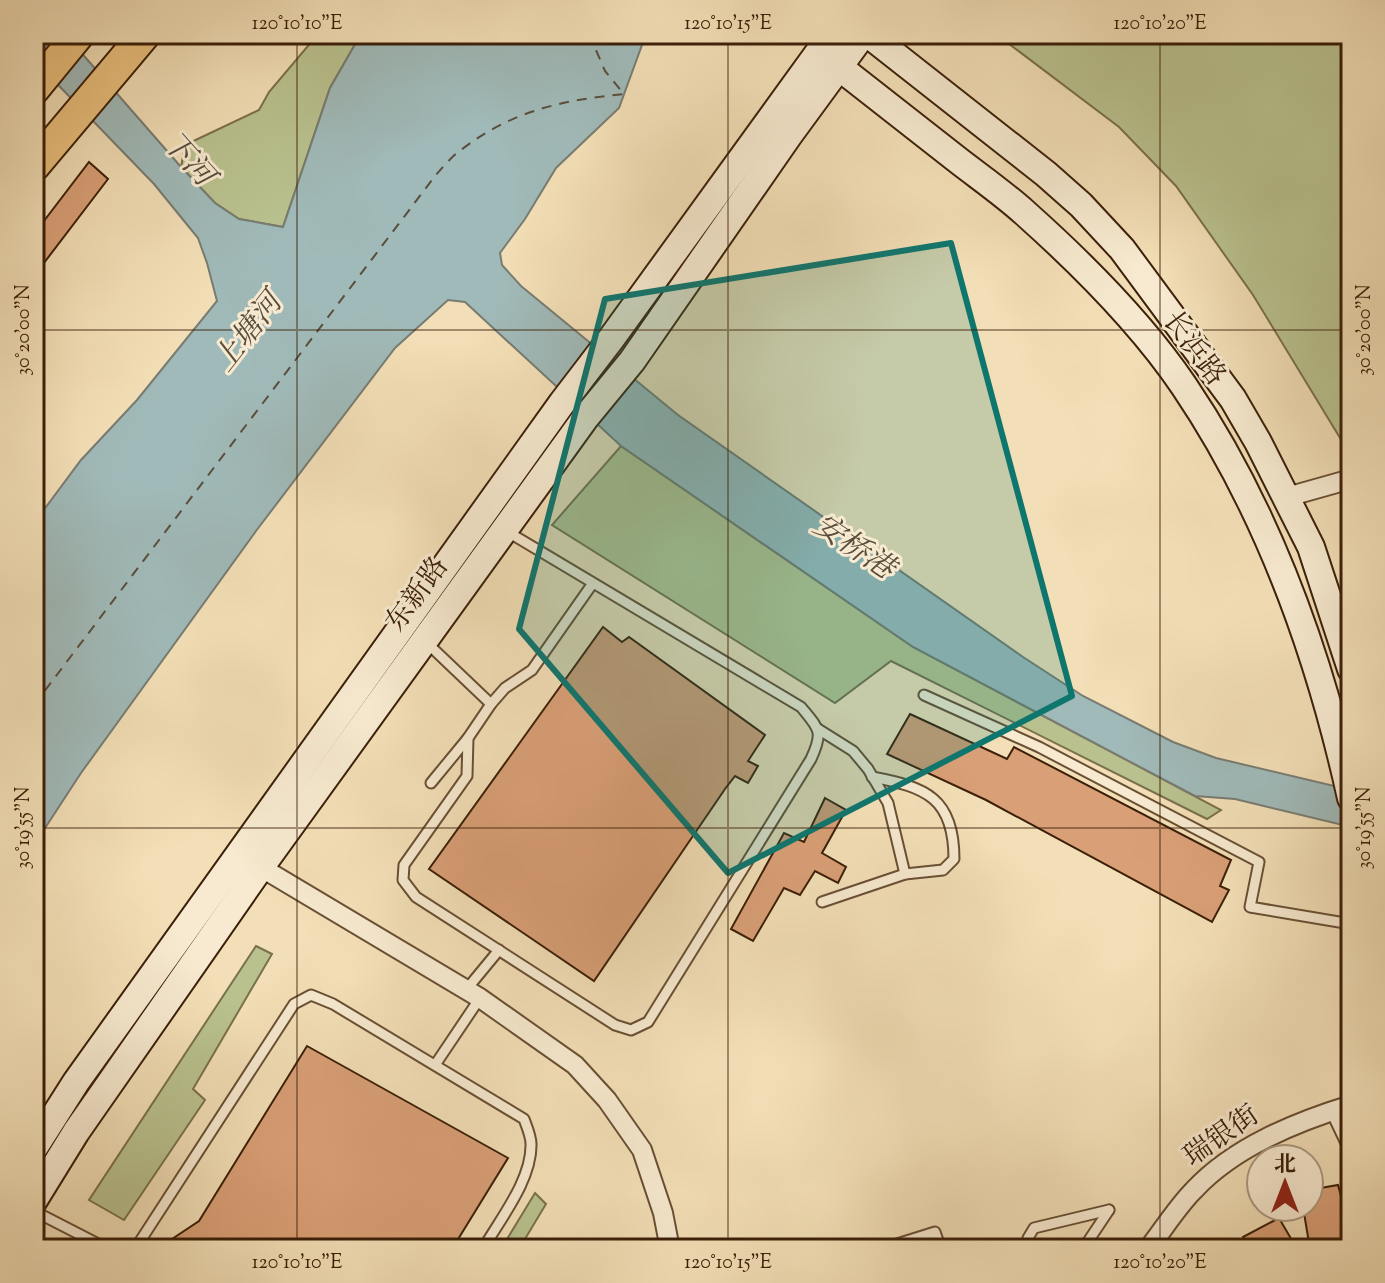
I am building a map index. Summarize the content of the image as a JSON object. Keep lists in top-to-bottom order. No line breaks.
{"streets":{"main road":["长浜路","东新路"],"street":["瑞银街"]},"crossings":[["长浜路","东新路"]],"water":["下河","上塘河","安桥港"],"north":"top","coordinates":["120°10'10\"E","120°10'15\"E","120°10'20\"E","30°20'00\"N","30°19'55\"N"]}
